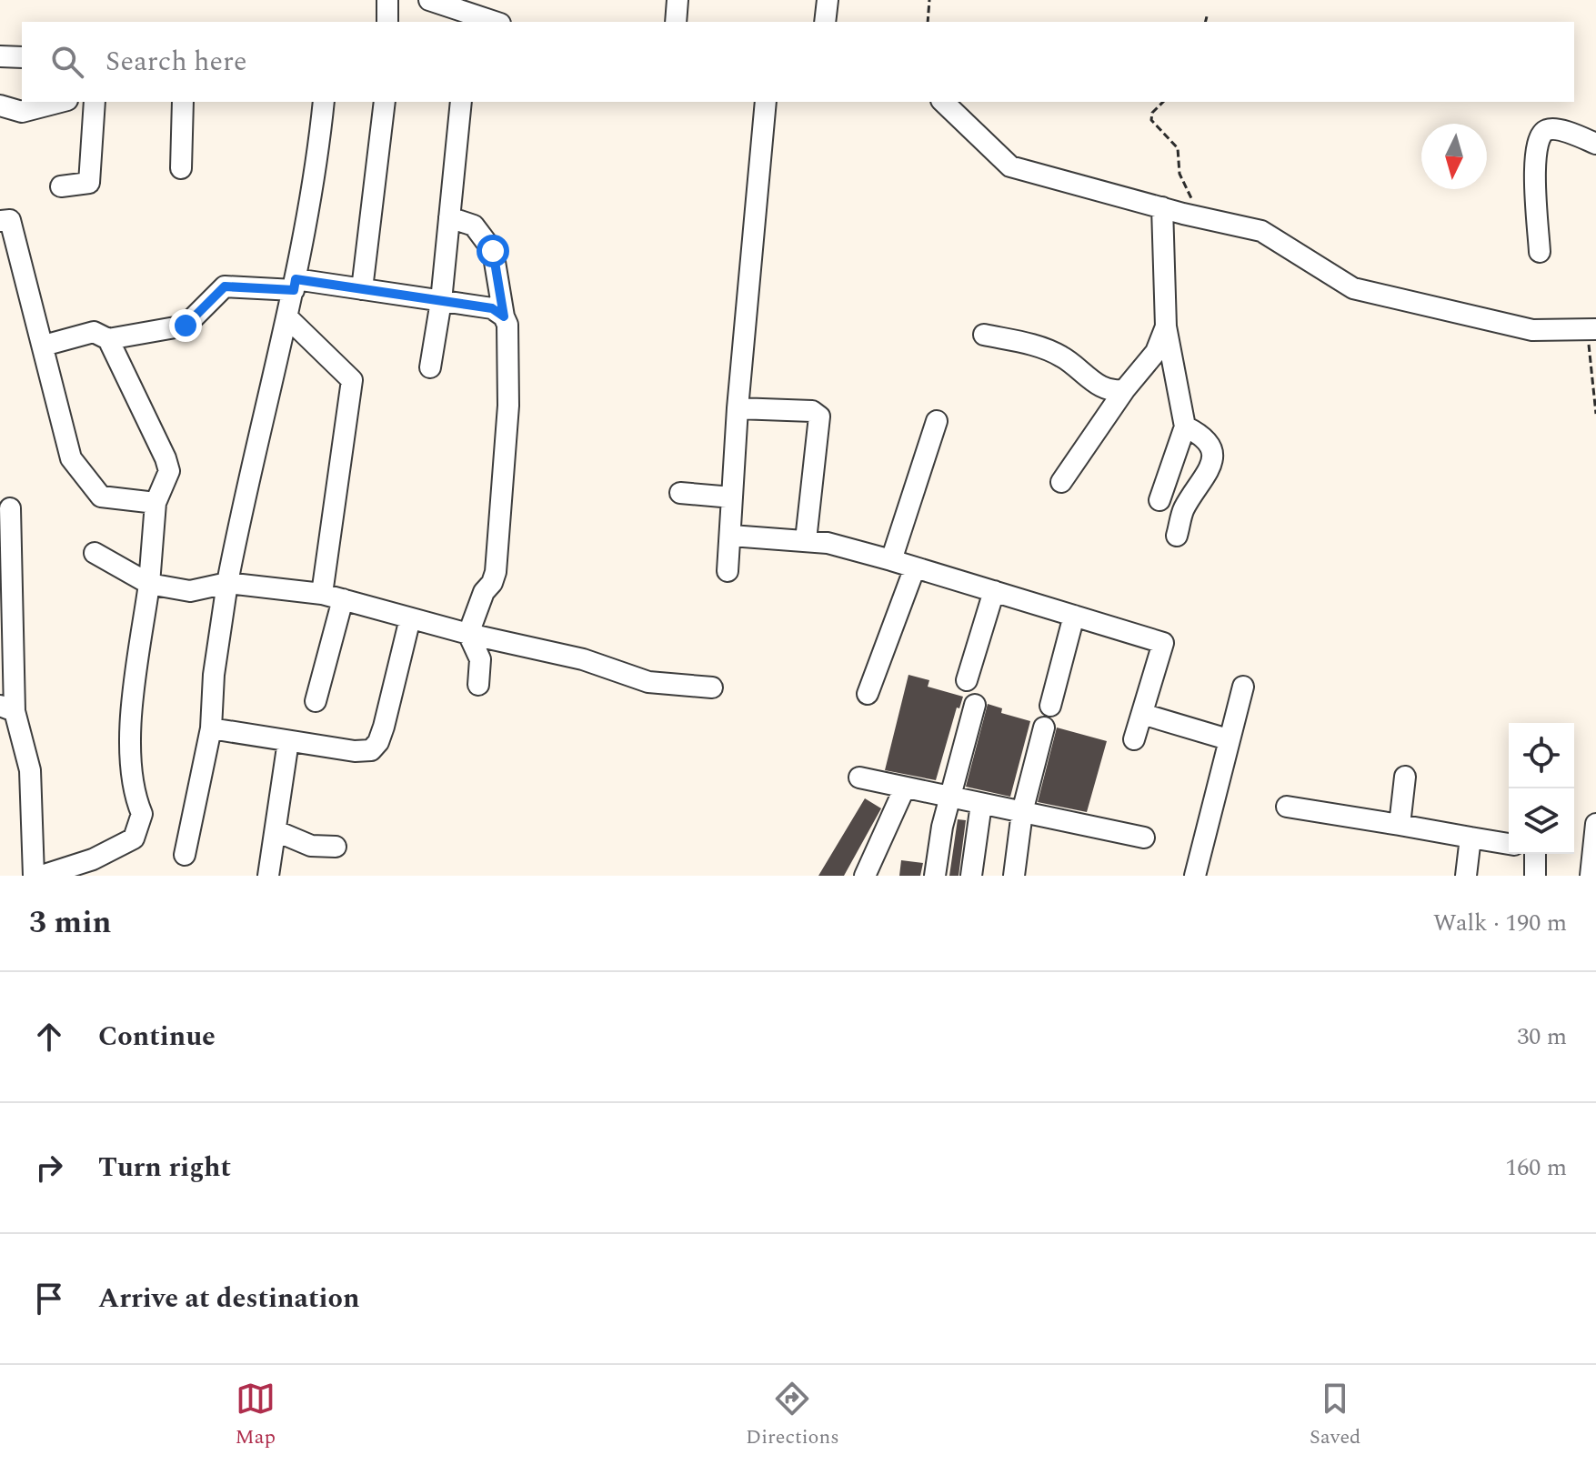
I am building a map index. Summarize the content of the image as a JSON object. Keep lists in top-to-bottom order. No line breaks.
{"north":"bottom","page":{"search":"Search here","heading":["3 min","Walk · 190 m"],"list":[["Continue","30 m"],["Turn right","160 m"],"Arrive at destination"],"nav":["Map","Directions","Saved"]}}
